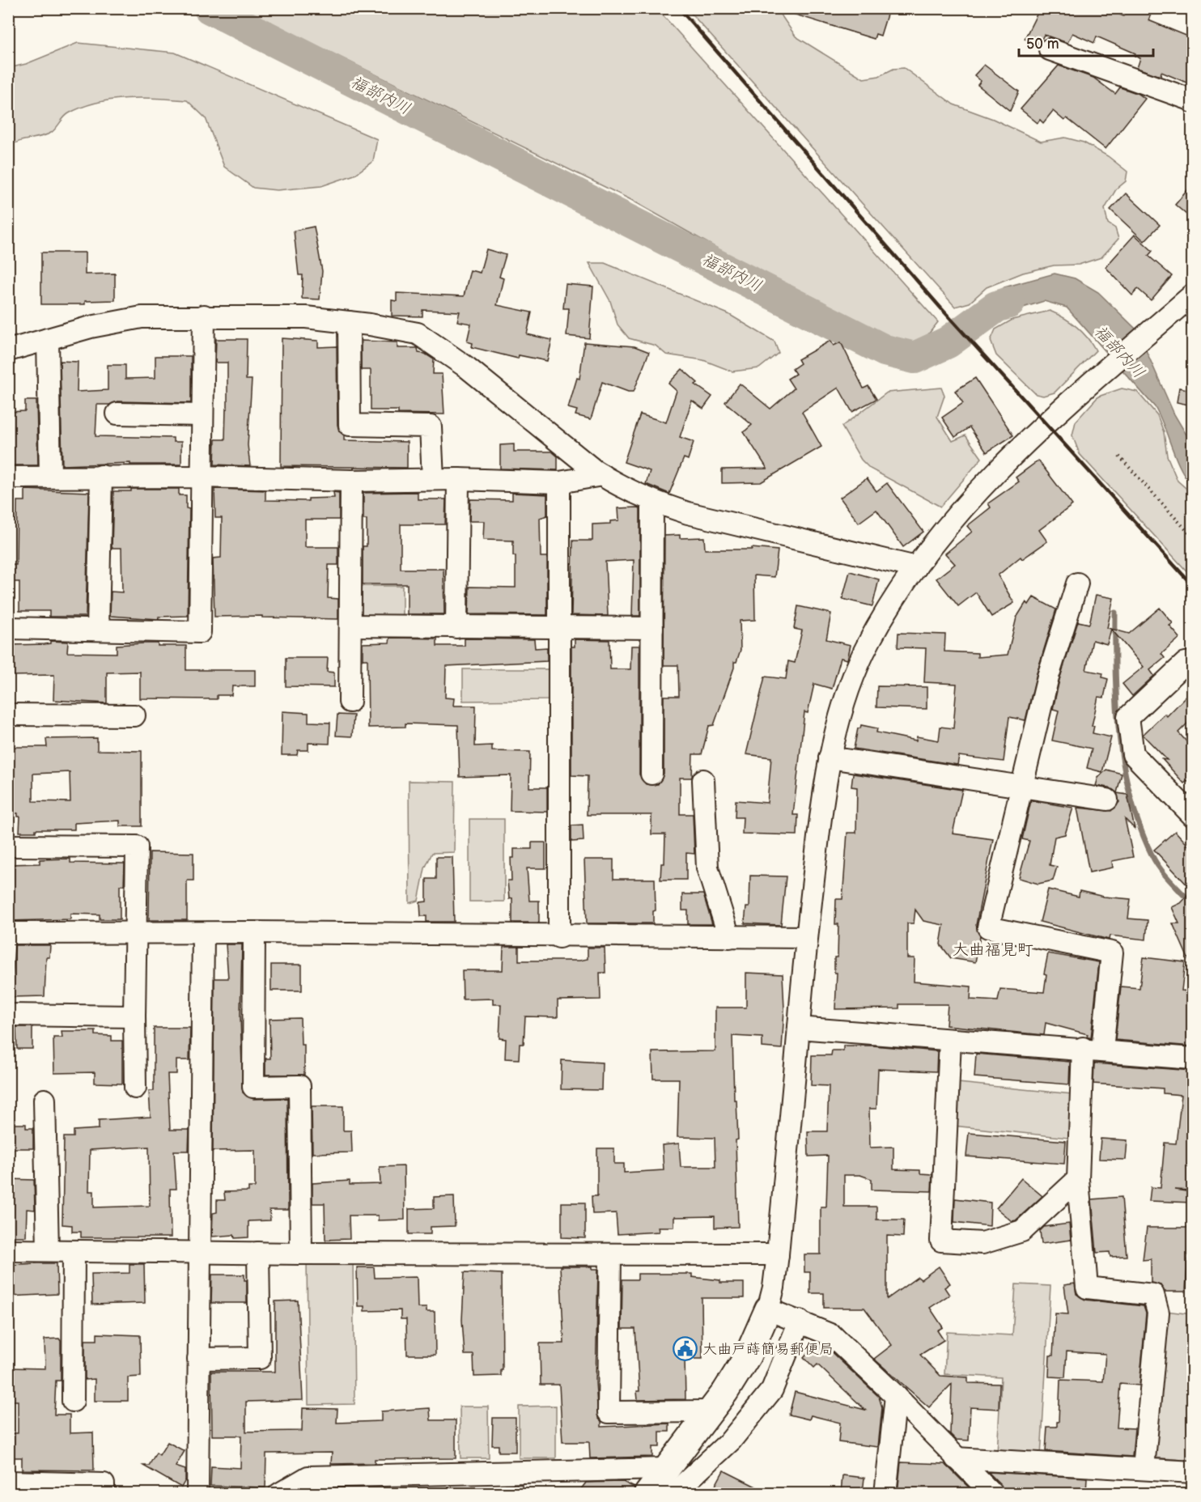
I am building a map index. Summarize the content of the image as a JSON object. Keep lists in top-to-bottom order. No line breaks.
{"districts":["大曲福見町"],"water":["福部内川"],"places":{"public building":["大曲戸蒔簡易郵便局"]},"scale_bar":"50 m"}
